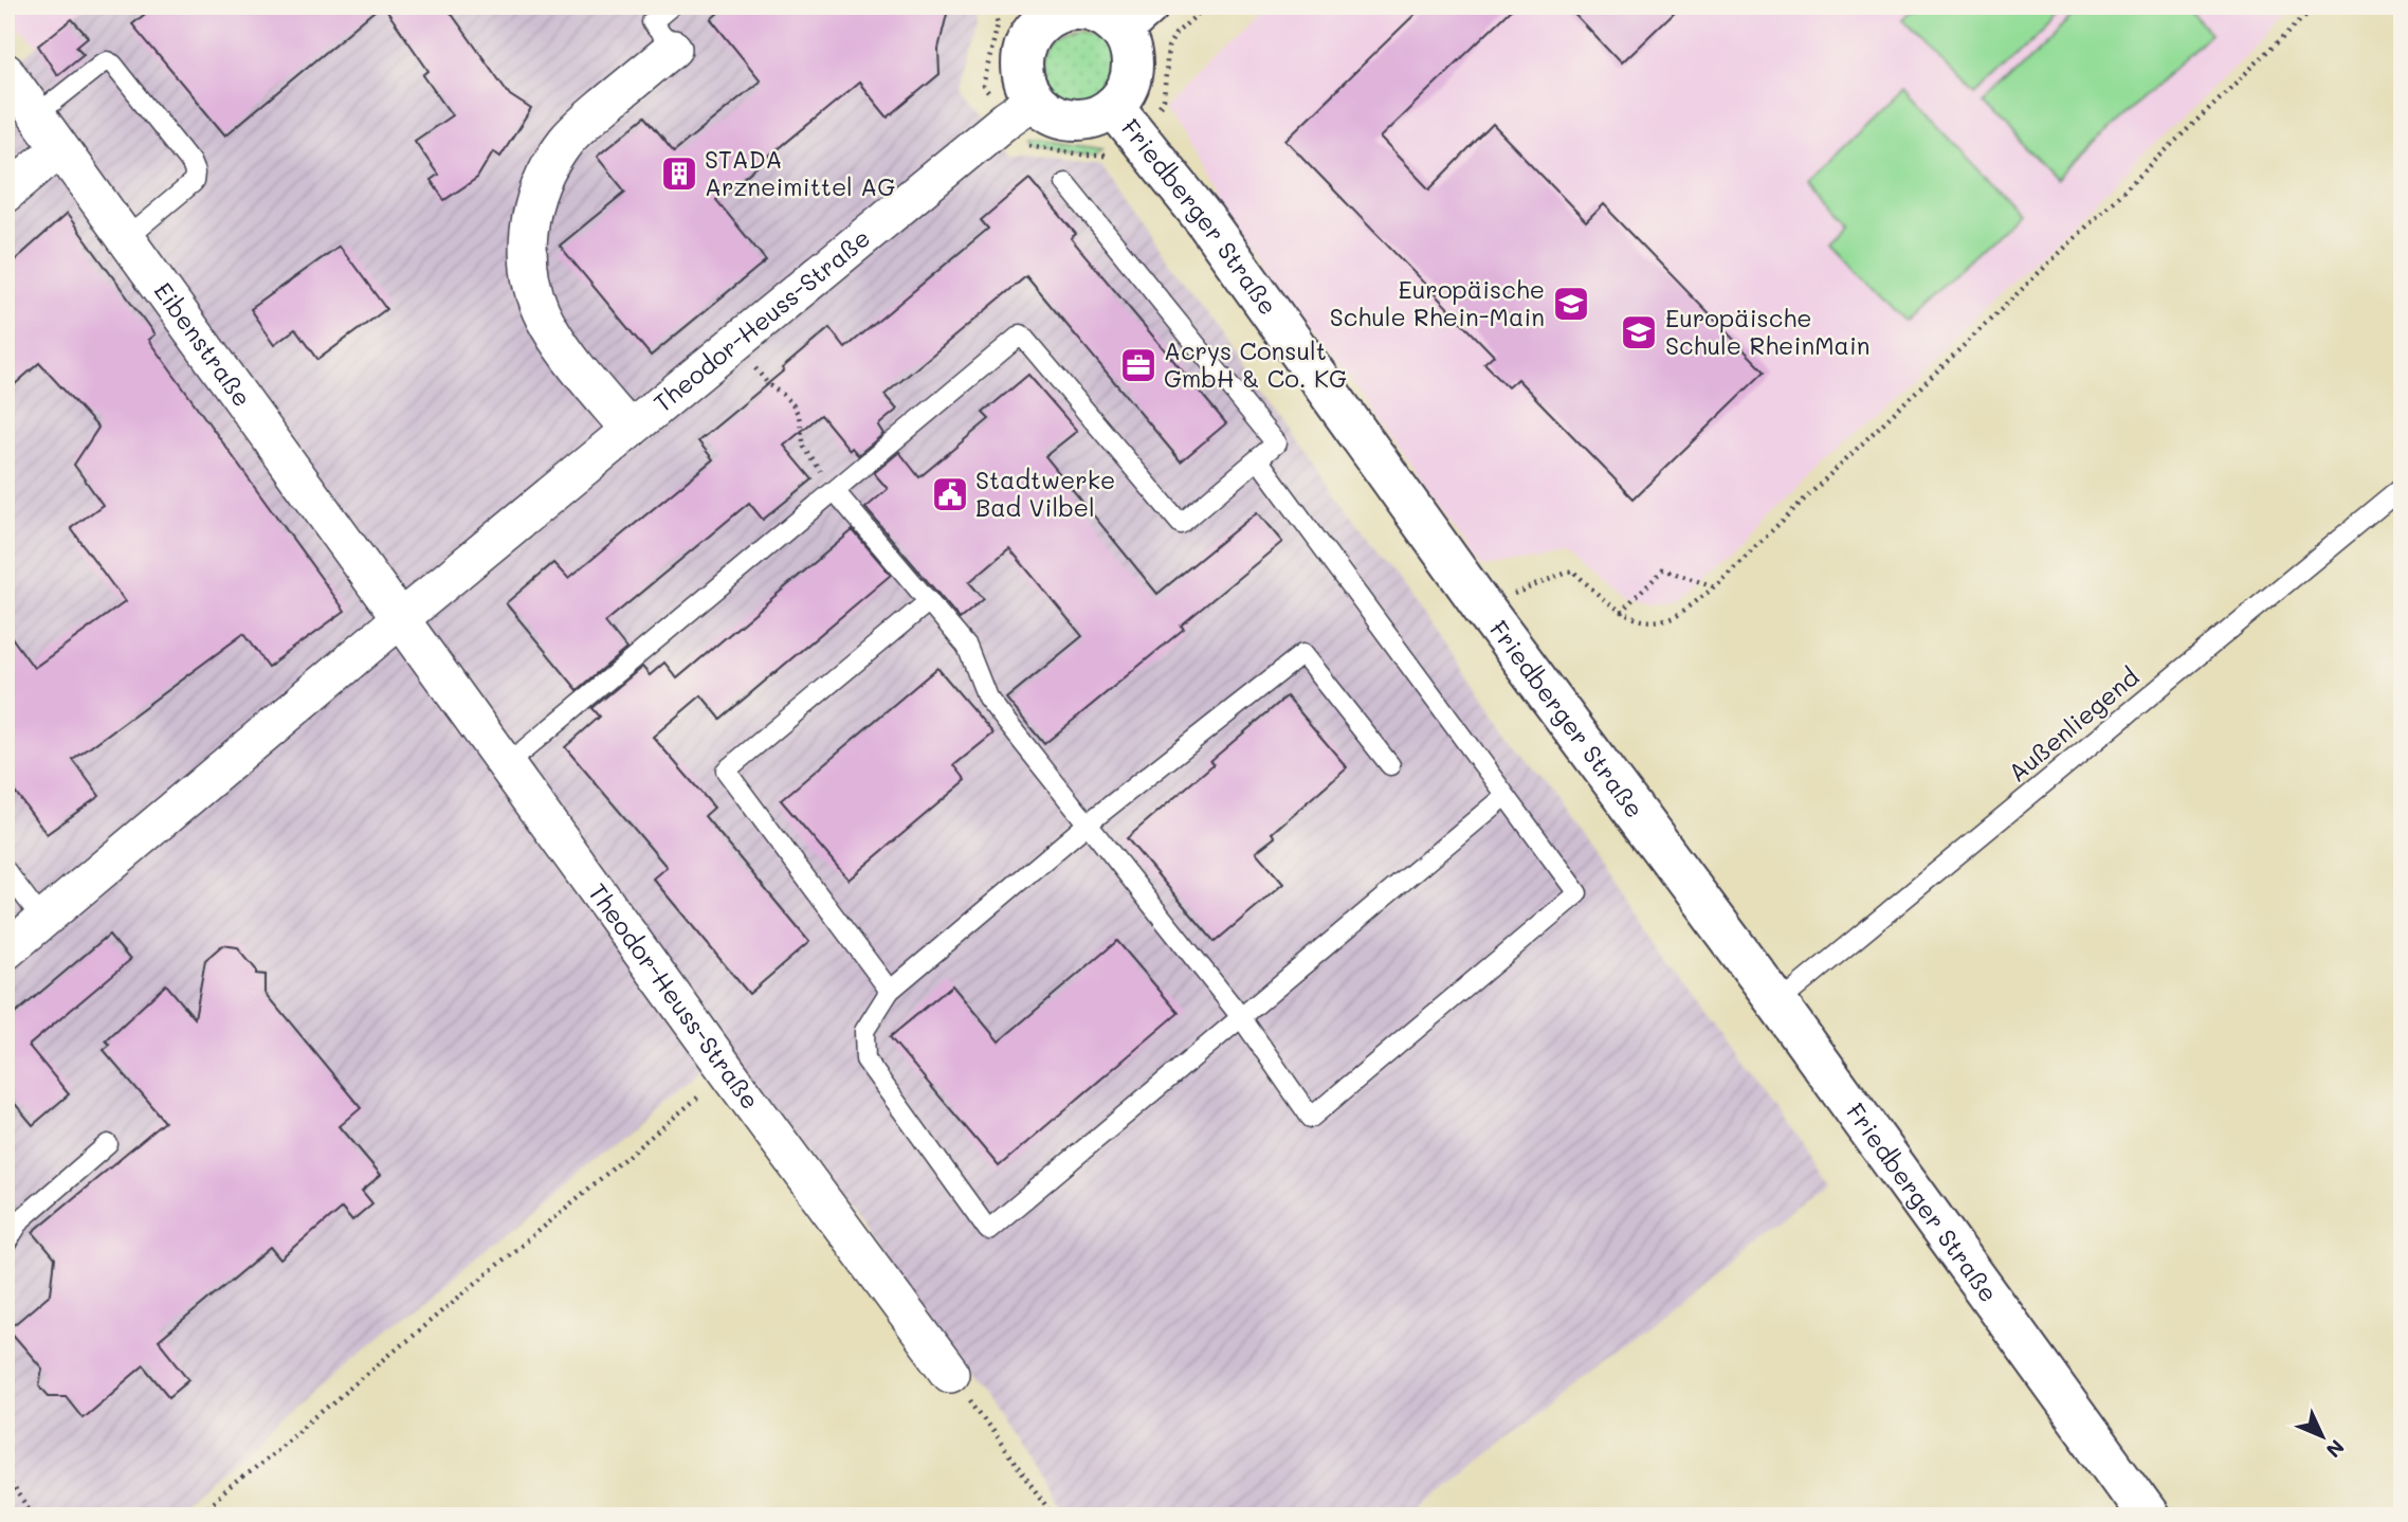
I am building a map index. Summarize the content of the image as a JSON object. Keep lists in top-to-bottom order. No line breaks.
{"streets":{"street":["Friedberger Straße","Theodor-Heuss-Straße","Eibenstraße"],"lane":["Außenliegend"]},"crossings":[["Friedberger Straße","Außenliegend"],["Theodor-Heuss-Straße","Eibenstraße"]],"places":{"building":["STADA Arzneimittel AG"],"school or university":["Europäische Schule Rhein-Main","Europäische Schule RheinMain"],"office":["Acrys Consult GmbH & Co. KG"],"public building":["Stadtwerke Bad Vilbel"]},"north":"bottom right"}
